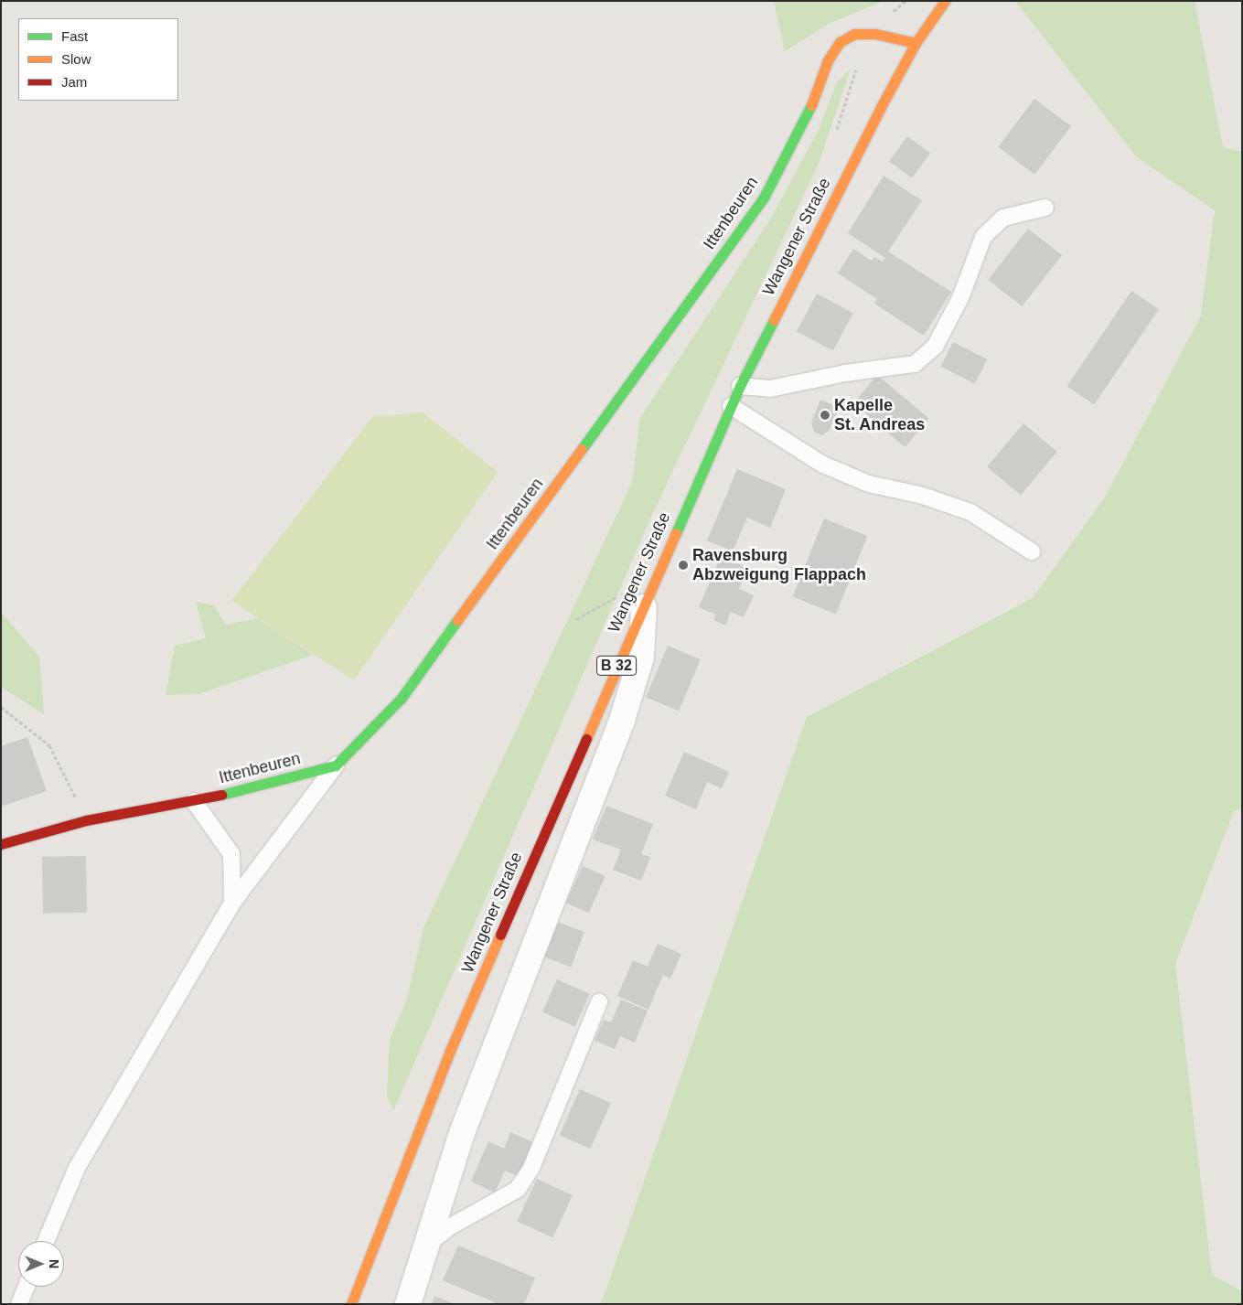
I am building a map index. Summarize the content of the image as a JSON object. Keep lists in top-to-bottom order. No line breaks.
{"streets":{"main road":["Ittenbeuren","Wangener Straße","B 32"]},"crossings":[["Ittenbeuren","Wangener Straße"]],"places":["Kapelle St. Andreas","Ravensburg Abzweigung Flappach"],"legend":["Fast","Slow","Jam"],"north":"right"}
